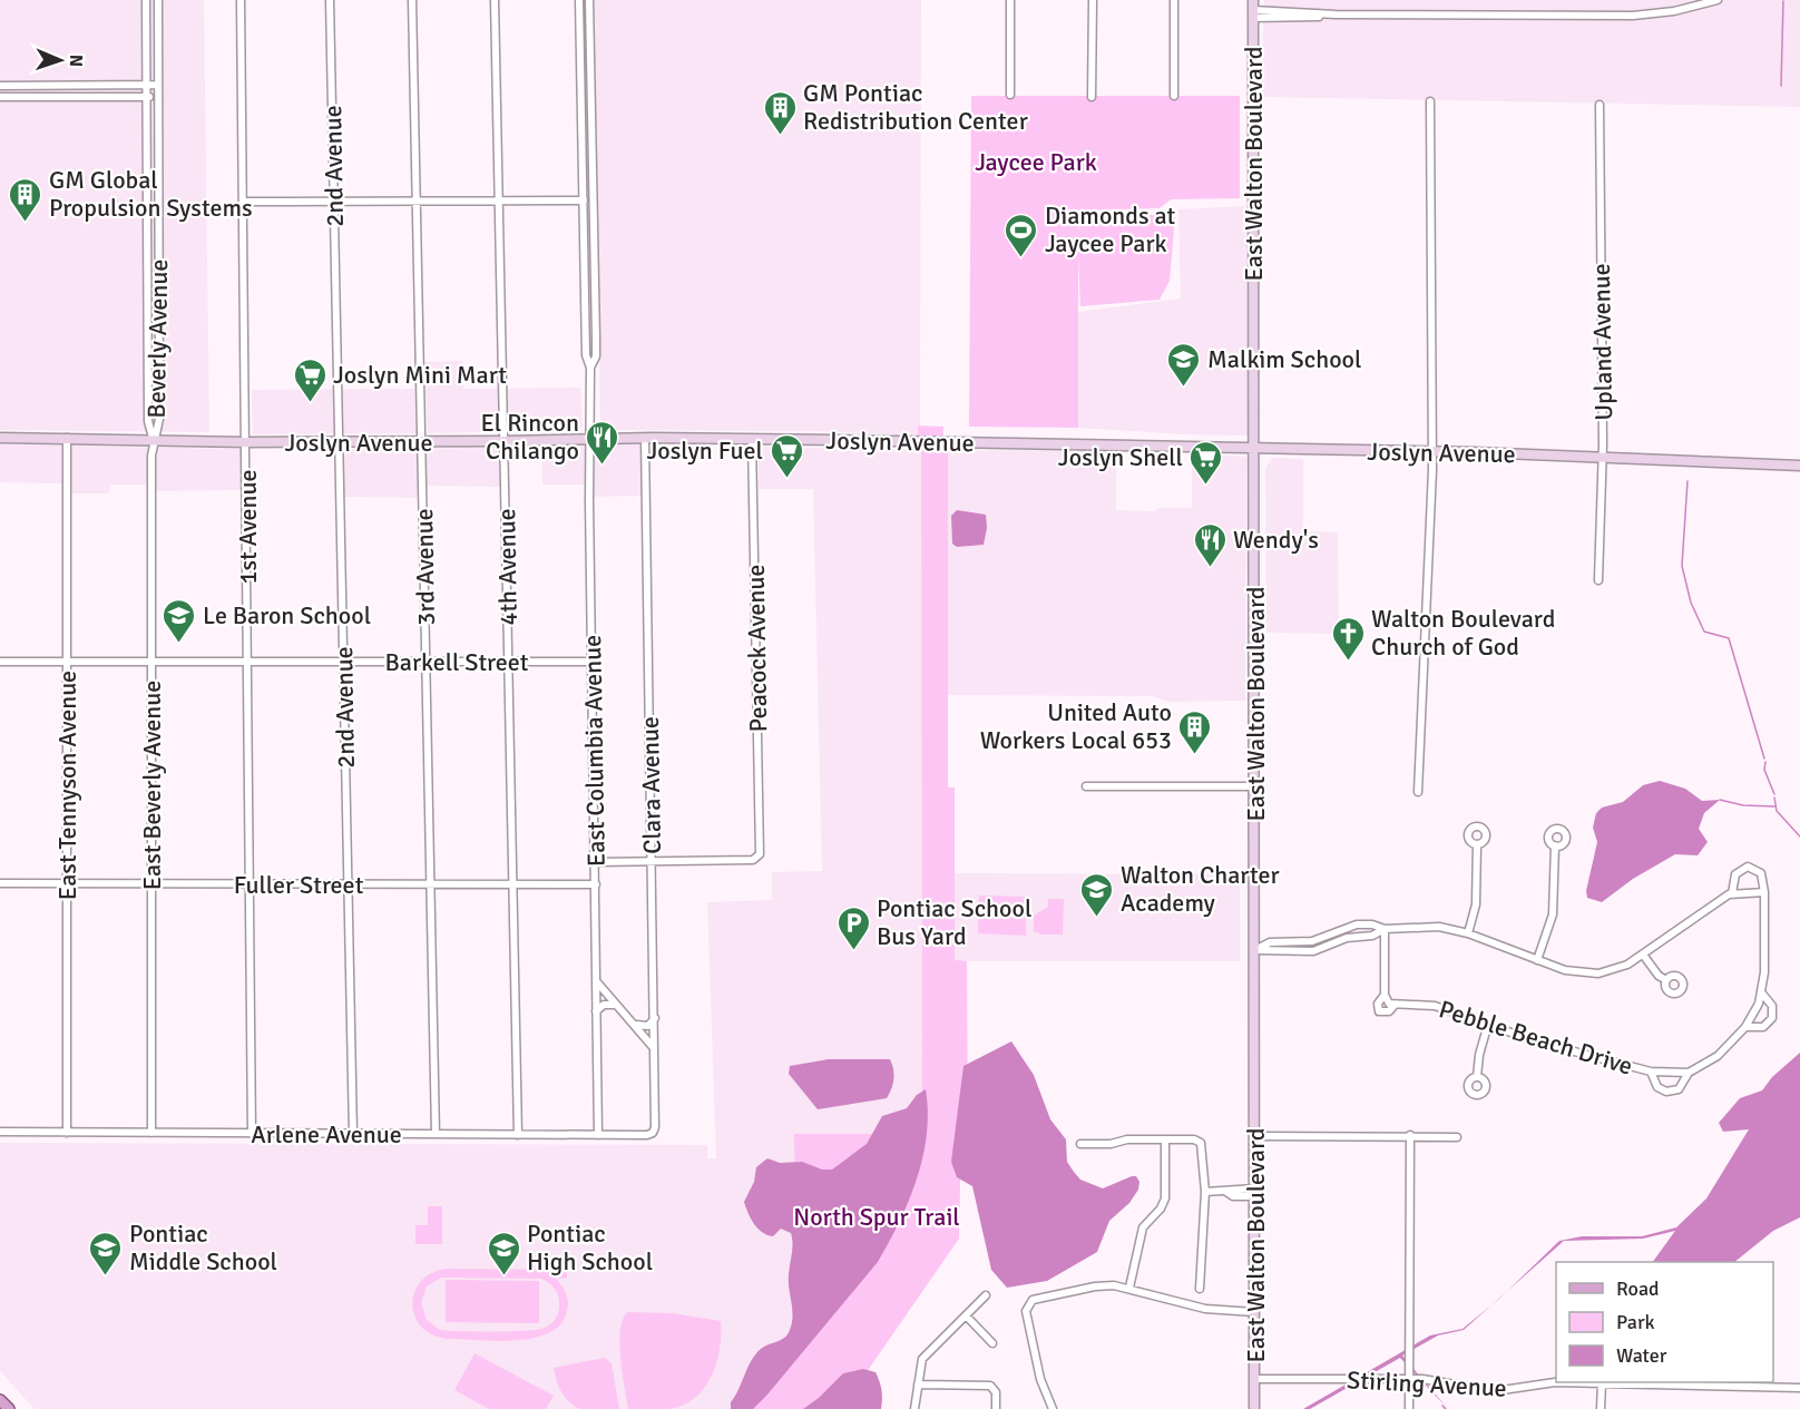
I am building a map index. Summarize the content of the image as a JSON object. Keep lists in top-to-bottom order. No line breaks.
{"streets":{"main road":["East Walton Boulevard","Joslyn Avenue"],"street":["2nd Avenue","Beverly Avenue","Upland Avenue","1st Avenue","3rd Avenue","4th Avenue","Peacock Avenue","Barkell Street","East Columbia Avenue","East Tennyson Avenue","East Beverly Avenue","Clara Avenue","Fuller Street","Pebble Beach Drive","Arlene Avenue","Stirling Avenue"]},"crossings":[["East Walton Boulevard","Joslyn Avenue"],["East Walton Boulevard","Stirling Avenue"],["2nd Avenue","Joslyn Avenue"],["2nd Avenue","Barkell Street"],["2nd Avenue","Fuller Street"],["2nd Avenue","Arlene Avenue"],["Beverly Avenue","Joslyn Avenue"],["Beverly Avenue","East Beverly Avenue"],["Upland Avenue","Joslyn Avenue"],["Joslyn Avenue","1st Avenue"],["Joslyn Avenue","3rd Avenue"],["Joslyn Avenue","4th Avenue"],["Joslyn Avenue","Peacock Avenue"],["Joslyn Avenue","East Columbia Avenue"],["Joslyn Avenue","East Tennyson Avenue"],["Joslyn Avenue","East Beverly Avenue"],["Joslyn Avenue","Clara Avenue"],["1st Avenue","Barkell Street"],["1st Avenue","Fuller Street"],["1st Avenue","Arlene Avenue"],["3rd Avenue","Barkell Street"],["3rd Avenue","Fuller Street"],["3rd Avenue","Arlene Avenue"],["4th Avenue","Barkell Street"],["4th Avenue","Fuller Street"],["4th Avenue","Arlene Avenue"],["Peacock Avenue","Clara Avenue"],["Barkell Street","East Columbia Avenue"],["Barkell Street","East Tennyson Avenue"],["Barkell Street","East Beverly Avenue"],["East Columbia Avenue","Fuller Street"],["East Columbia Avenue","Arlene Avenue"],["East Tennyson Avenue","Fuller Street"],["East Tennyson Avenue","Arlene Avenue"],["East Beverly Avenue","Fuller Street"],["East Beverly Avenue","Arlene Avenue"],["Clara Avenue","Arlene Avenue"]],"parks":["Jaycee Park","North Spur Trail"],"places":{"building":["GM Pontiac Redistribution Center","GM Global Propulsion Systems","United Auto Workers Local 653"],"sports":["Diamonds at Jaycee Park"],"school or university":["Malkim School","Le Baron School","Walton Charter Academy","Pontiac Middle School","Pontiac High School"],"supermarket":["Joslyn Mini Mart","Joslyn Fuel","Joslyn Shell"],"restaurant":["El Rincon Chilango","Wendy's"],"church":["Walton Boulevard Church of God"],"parking":["Pontiac School Bus Yard"]},"legend":["Road","Park","Water"],"north":"right"}
